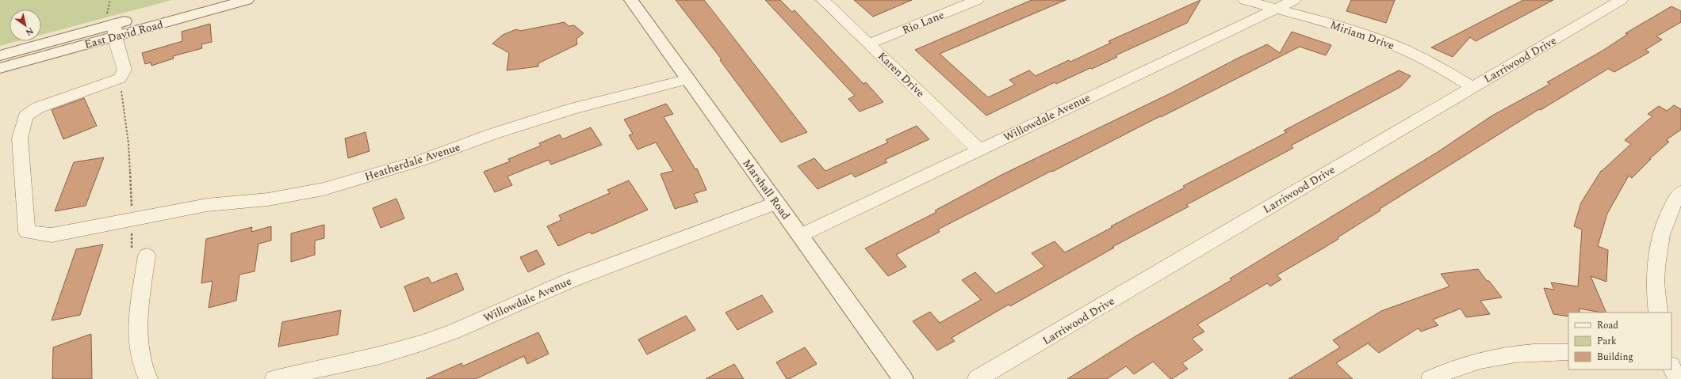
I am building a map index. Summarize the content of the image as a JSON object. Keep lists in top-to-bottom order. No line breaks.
{"streets":{"street":["Rio Lane","East David Road","Miriam Drive","Larriwood Drive","Karen Drive","Willowdale Avenue","Heatherdale Avenue","Marshall Road"]},"crossings":[["Rio Lane","Karen Drive"],["Miriam Drive","Larriwood Drive"],["Miriam Drive","Willowdale Avenue"],["Karen Drive","Willowdale Avenue"],["Willowdale Avenue","Marshall Road"],["Heatherdale Avenue","Marshall Road"]],"legend":["Road","Park","Building"],"north":"bottom right"}
